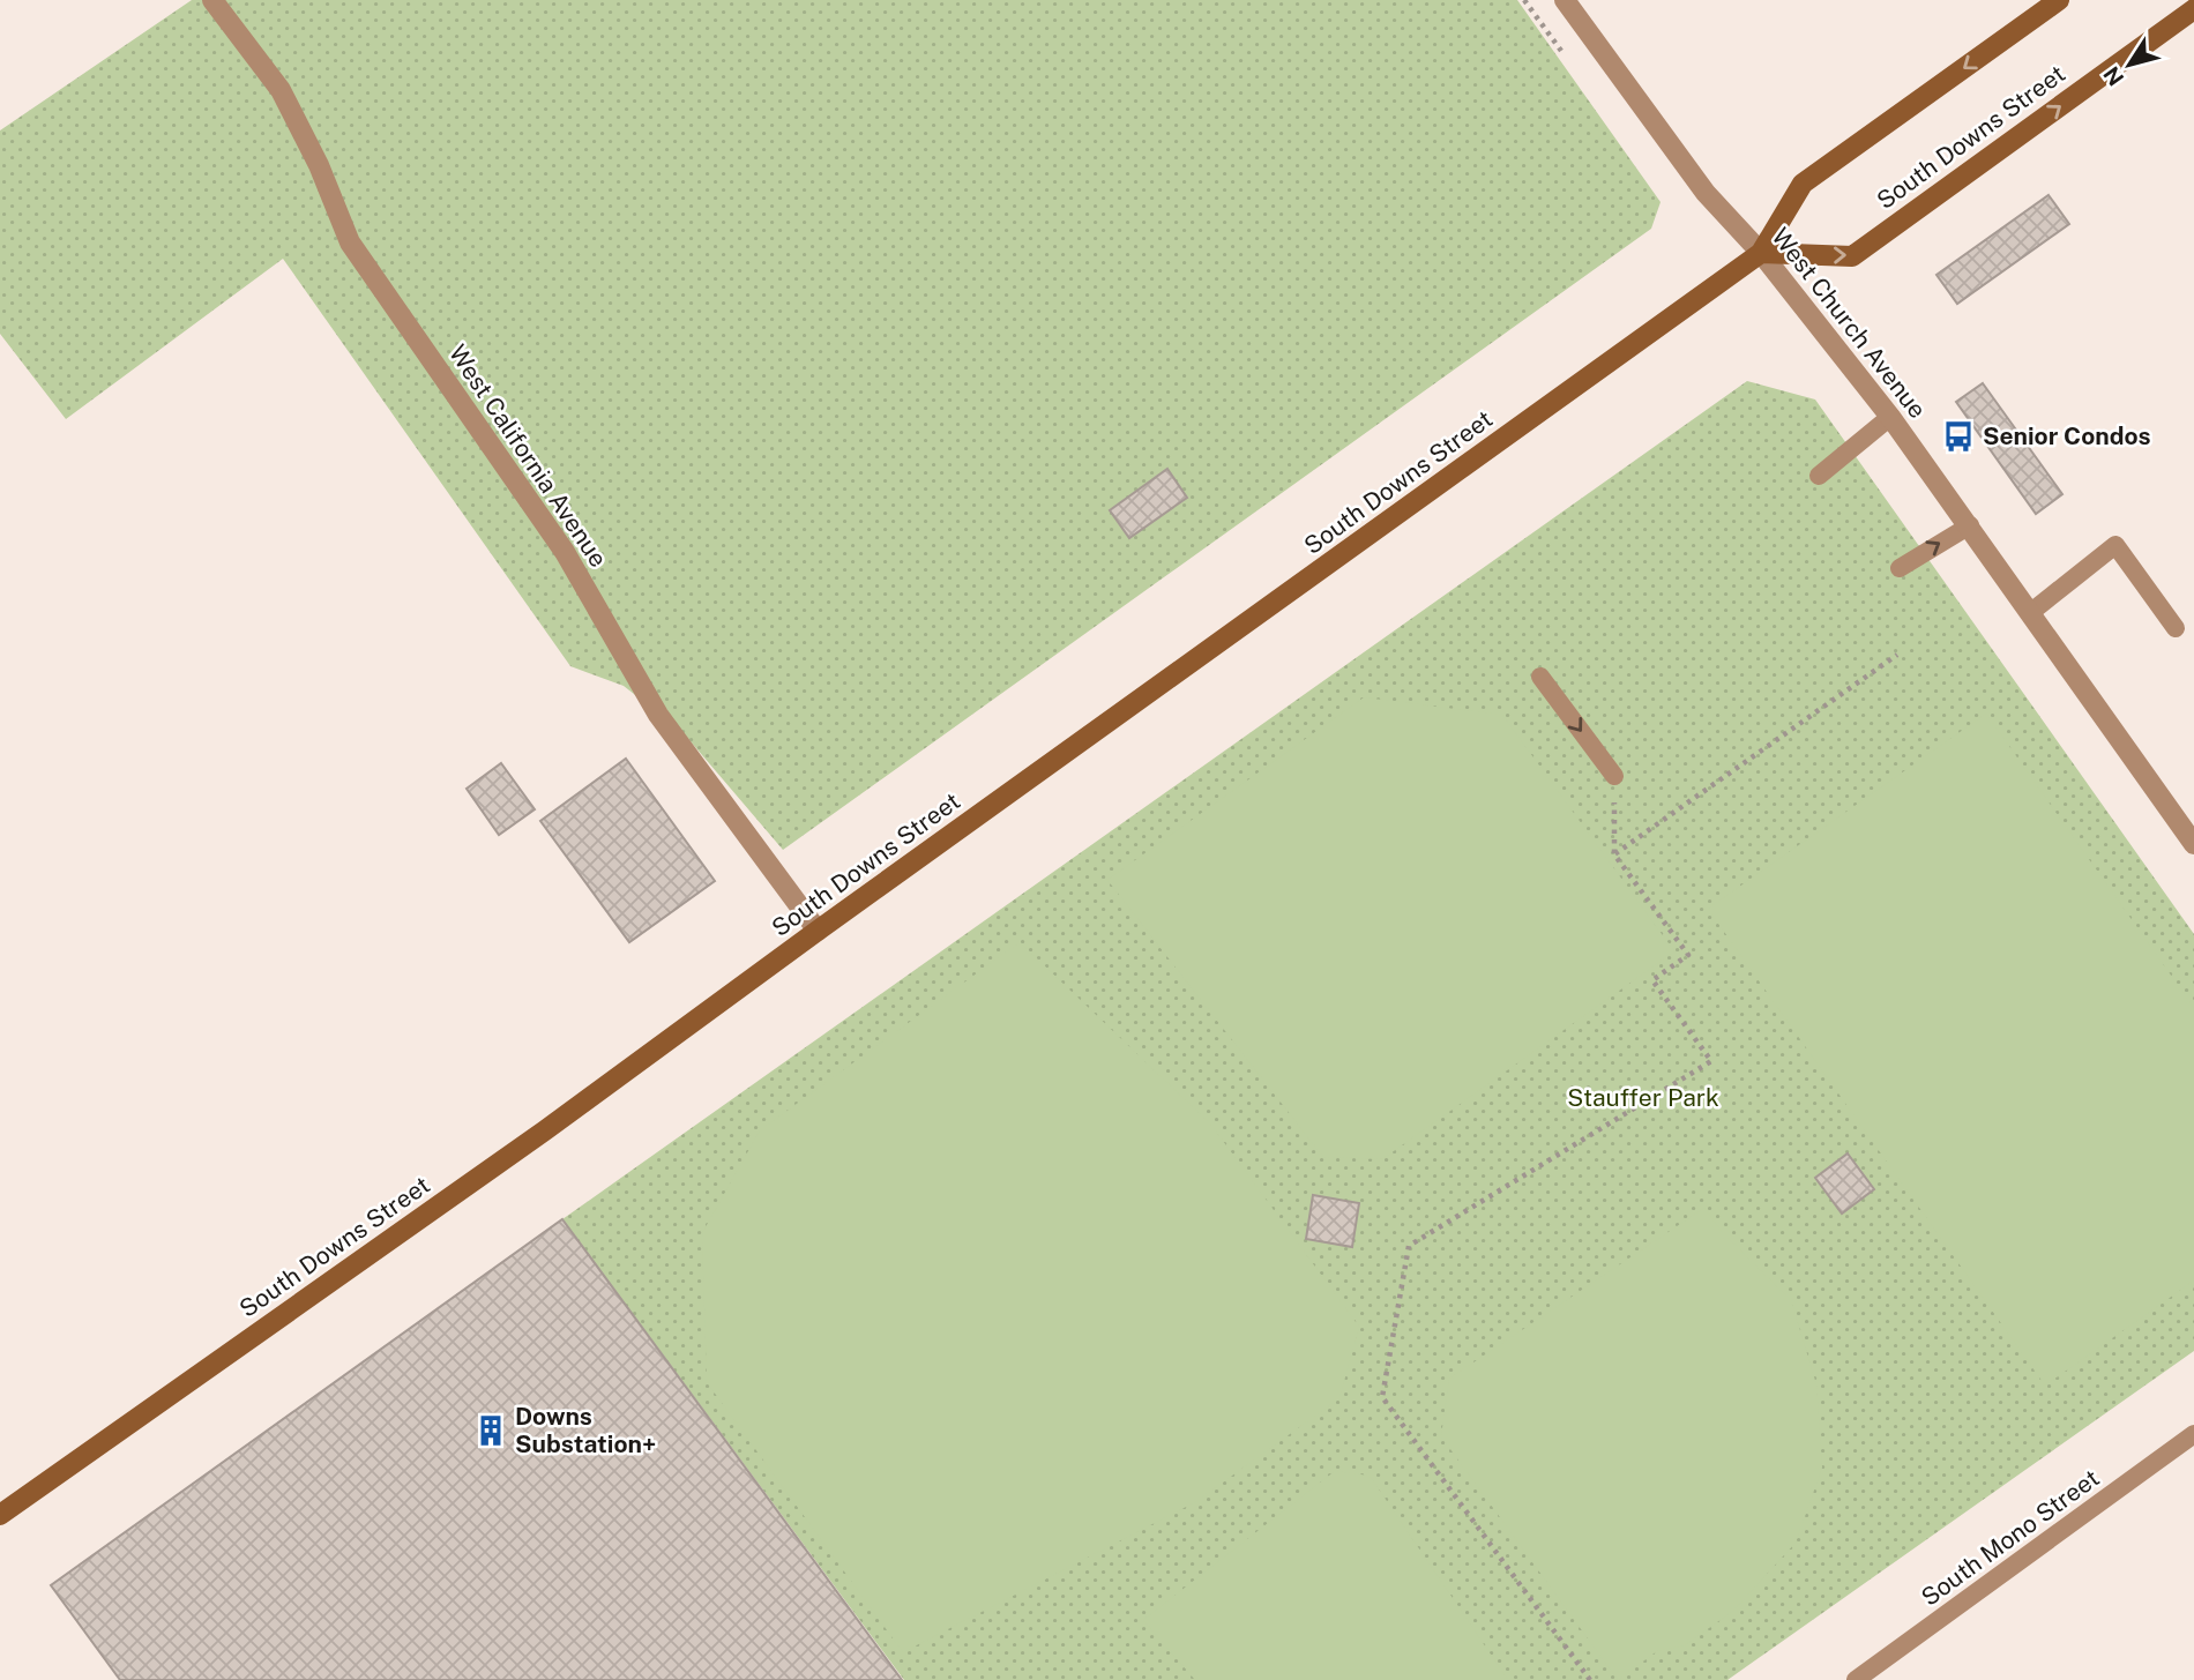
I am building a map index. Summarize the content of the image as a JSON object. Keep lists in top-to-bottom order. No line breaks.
{"streets":{"main road":["South Downs Street"],"street":["West Church Avenue","West California Avenue"],"lane":["South Mono Street"]},"crossings":[["South Downs Street","West Church Avenue"],["South Downs Street","West California Avenue"]],"parks":["Stauffer Park"],"places":{"bus stop":["Senior Condos"],"building":["Downs Substation+"]},"north":"bottom left"}
